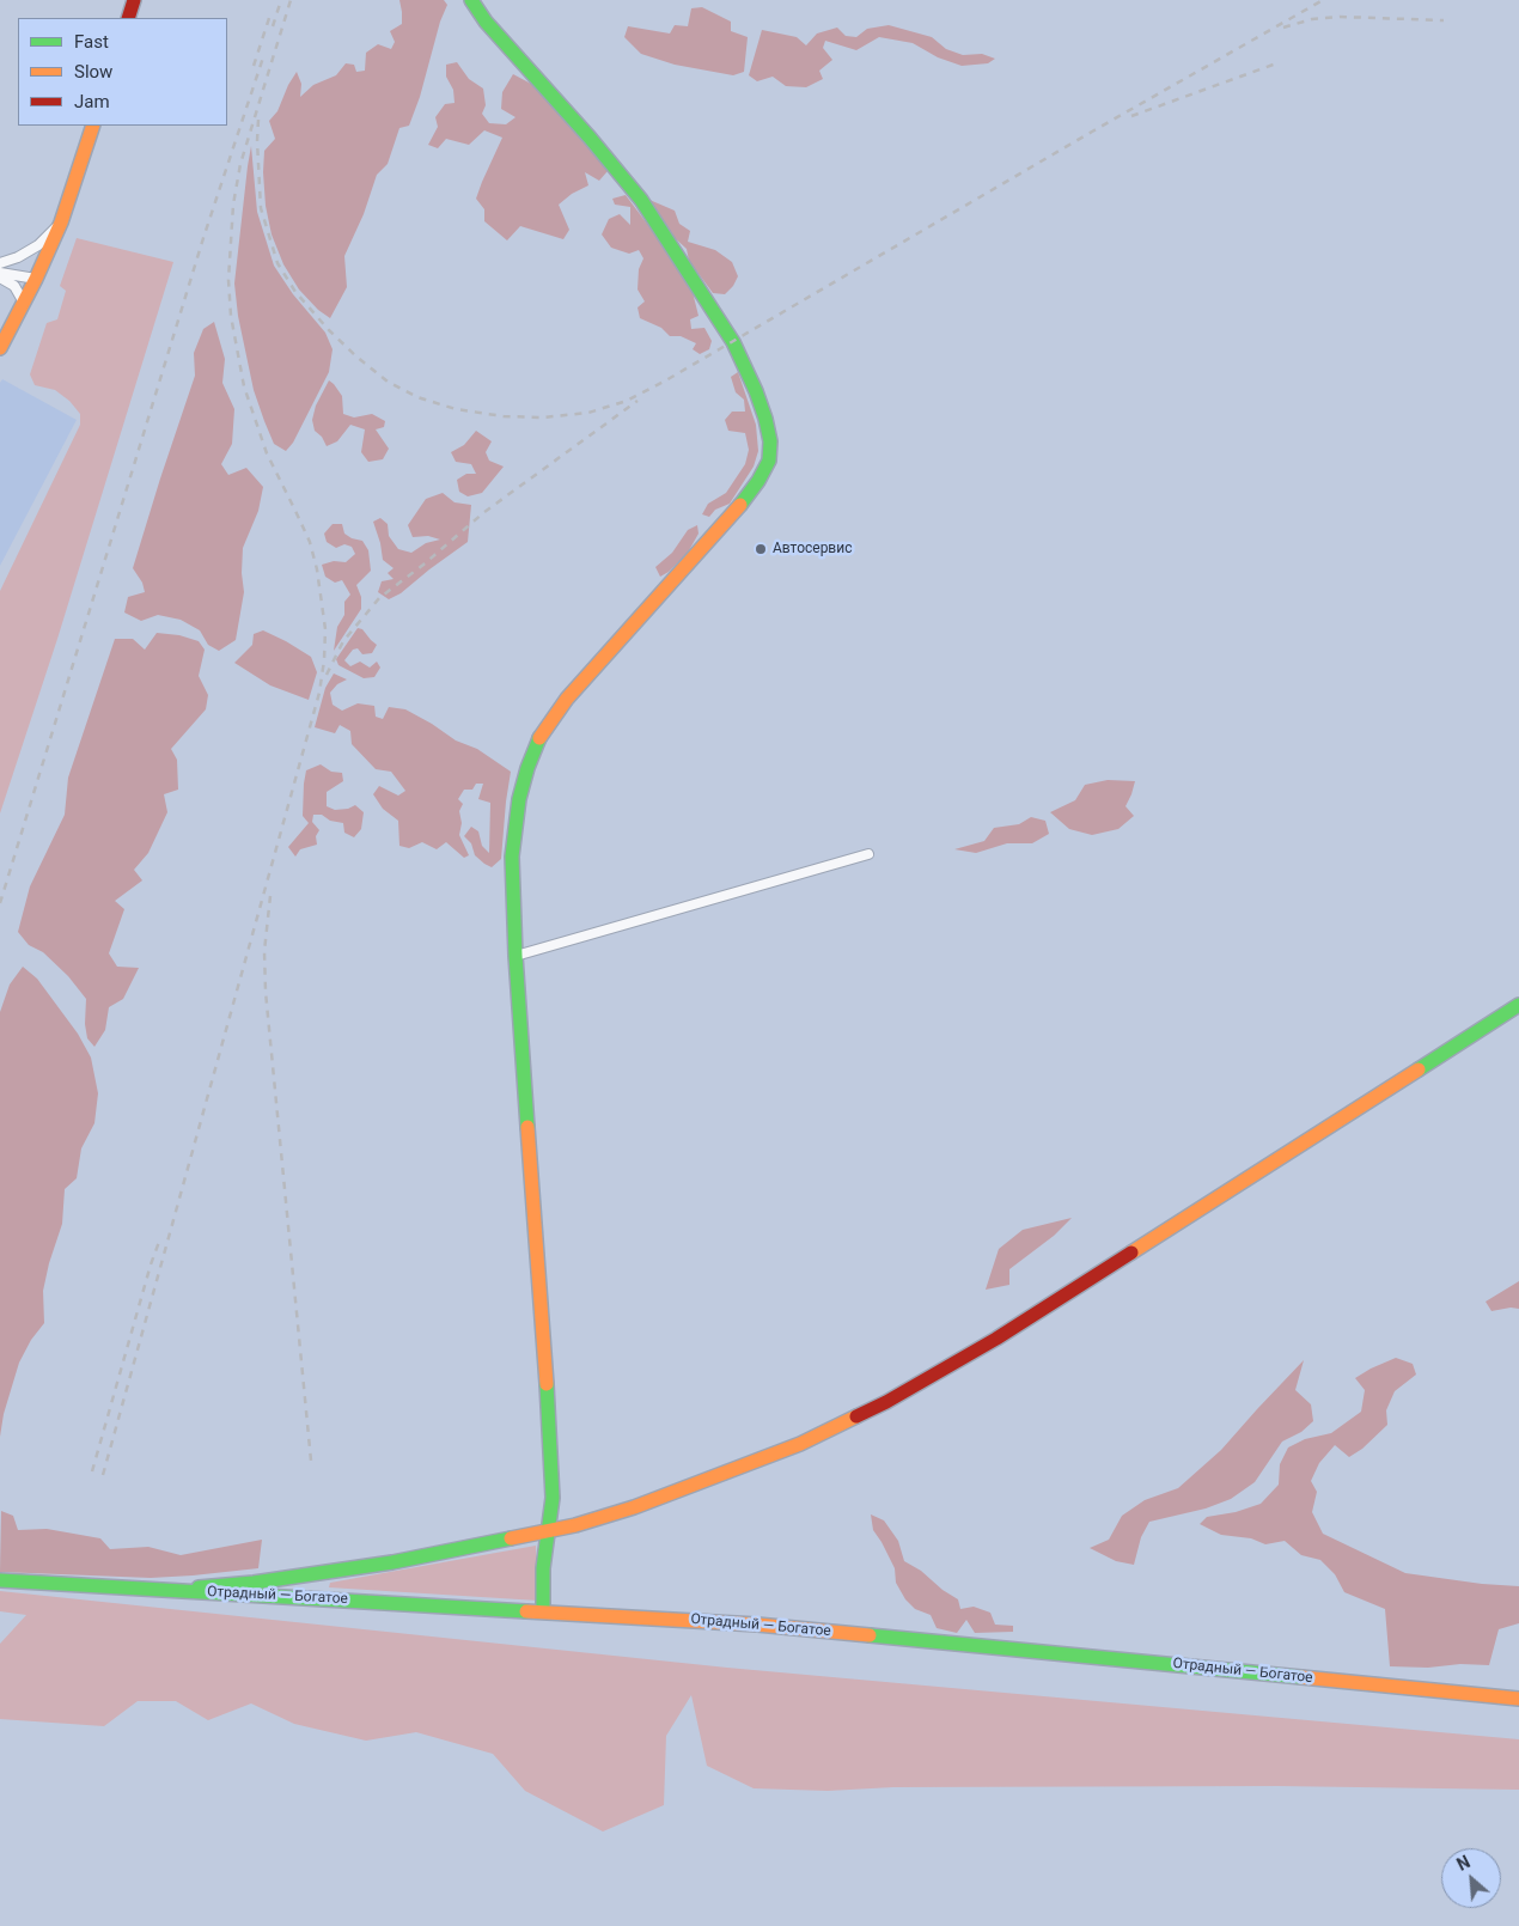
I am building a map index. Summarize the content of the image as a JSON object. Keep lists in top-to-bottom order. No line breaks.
{"streets":{"street":["Отрадный — Богатое"]},"places":["Автосервис"],"legend":["Fast","Slow","Jam"],"north":"top left"}
